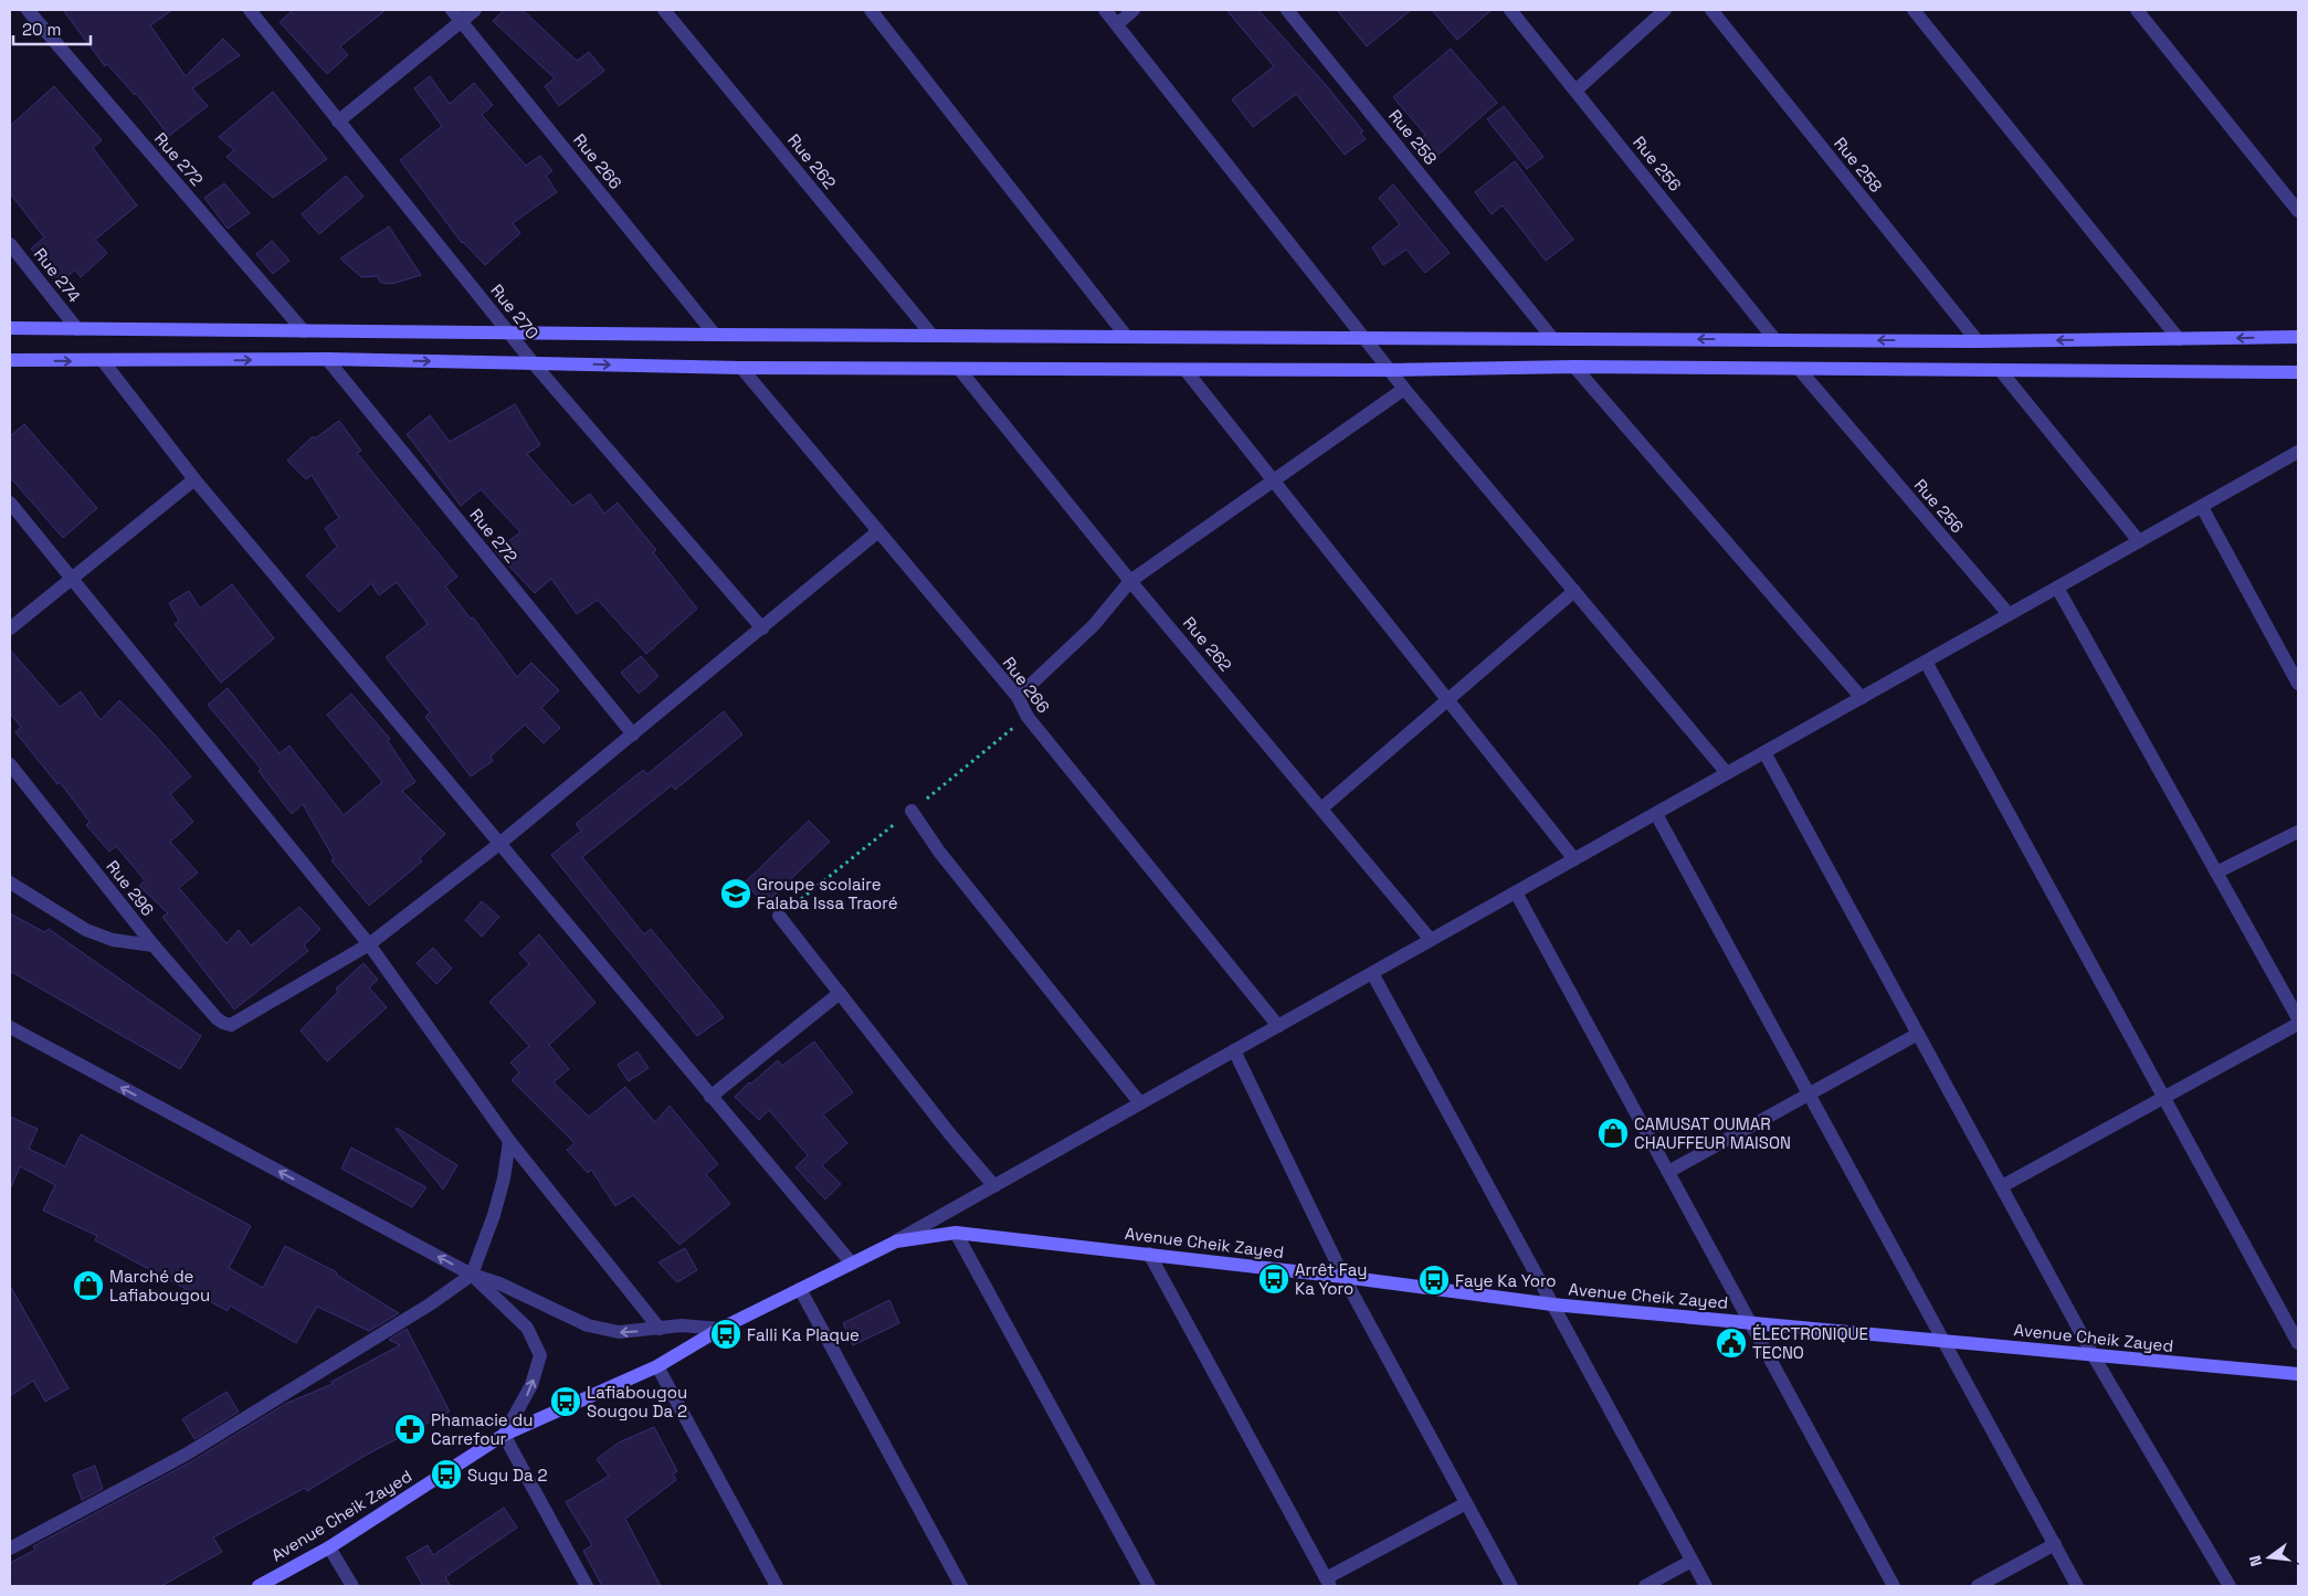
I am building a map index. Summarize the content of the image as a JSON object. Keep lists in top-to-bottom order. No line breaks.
{"streets":{"street":["Rue 258","Rue 272","Rue 266","Rue 262","Rue 256","Rue 274","Rue 270","Rue 296","Avenue Cheik Zayed"]},"places":{"school or university":["Groupe scolaire Falaba Issa Traoré"],"shop":["CAMUSAT OUMAR CHAUFFEUR MAISON","Marché de Lafiabougou"],"bus stop":["Arrêt Fay Ka Yoro","Faye Ka Yoro","Falli Ka Plaque","Lafiabougou Sougou Da 2","Sugu Da 2"],"public building":["ÉLECTRONIQUE TECNO"],"pharmacy":["Phamacie du Carrefour"]},"scale_bar":"20 m","north":"left"}
